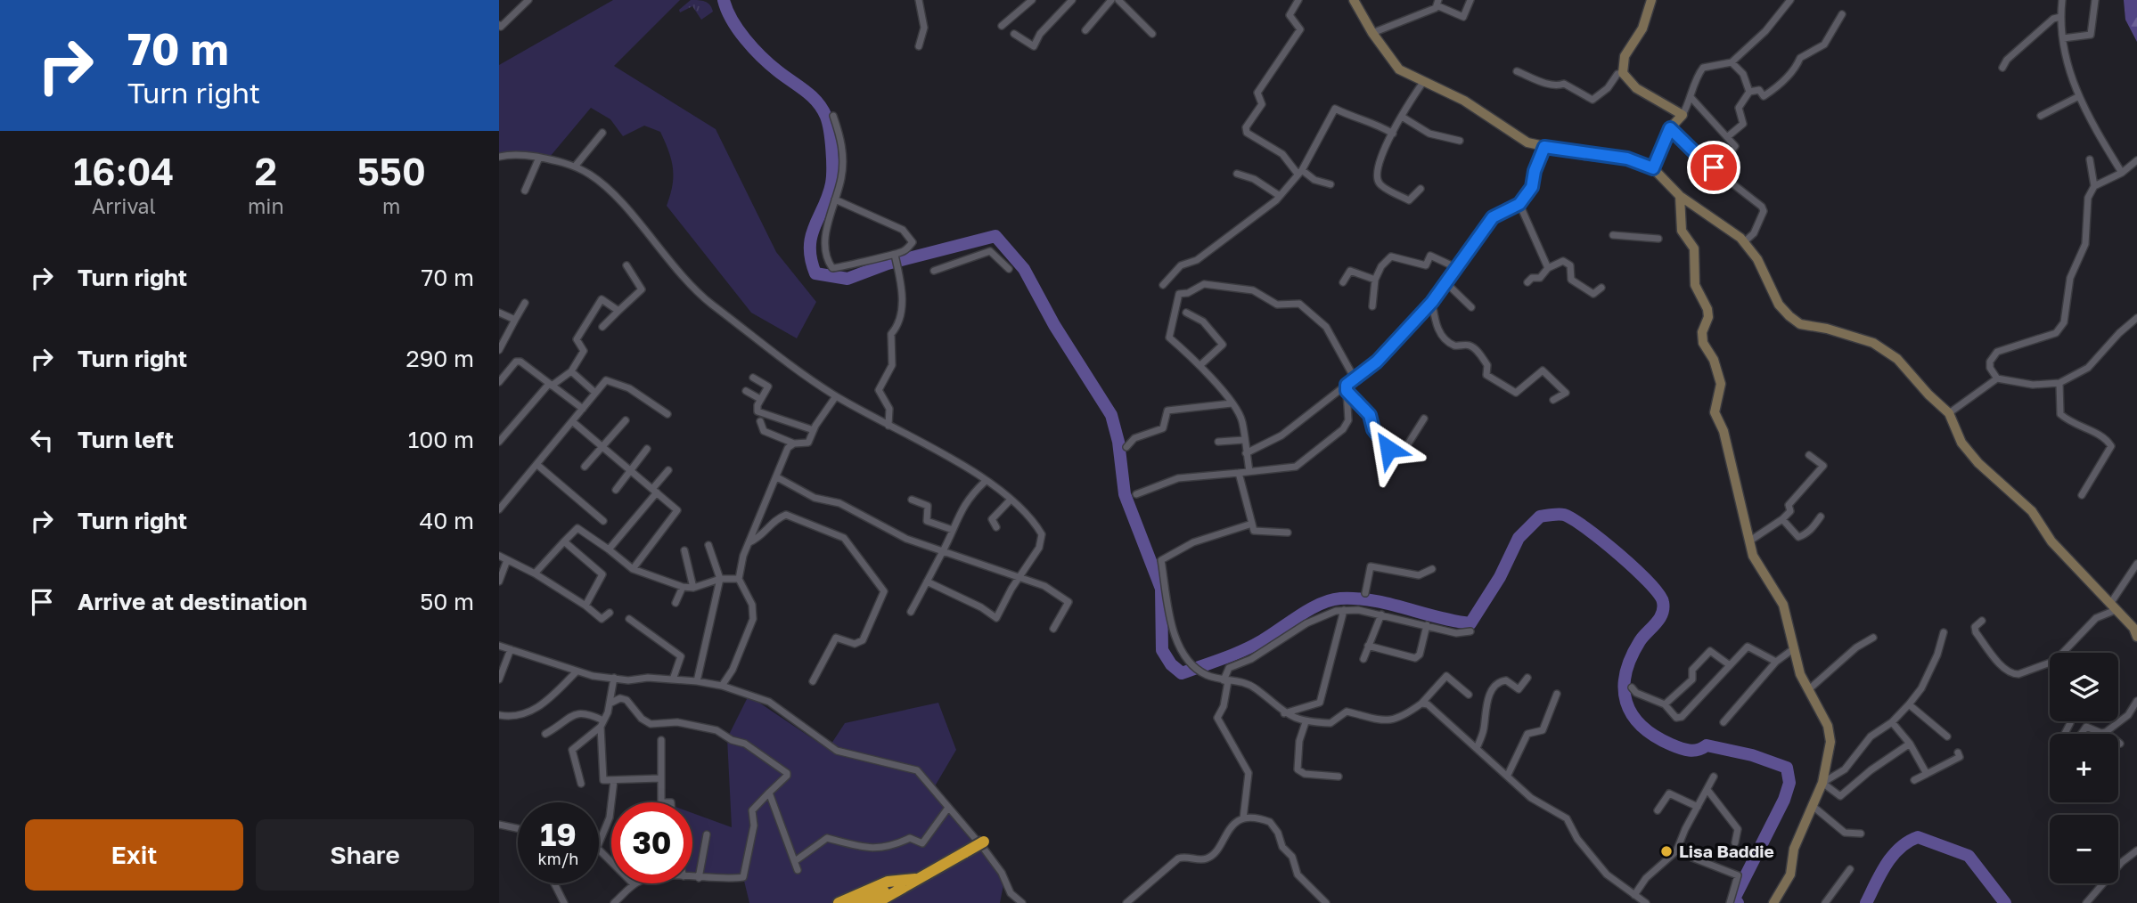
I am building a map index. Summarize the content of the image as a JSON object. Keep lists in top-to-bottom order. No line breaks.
{"places":["Lisa Baddie"],"page":{"turn":["70 m","Turn right"],"eta":["16:04","Arrival","2","min","550","m"],"list":[{"name":"Turn right","value":"70 m"},{"name":"Turn right","value":"290 m"},{"name":"Turn left","value":"100 m"},{"name":"Turn right","value":"40 m"},{"name":"Arrive at destination","value":"50 m"}],"map_buttons":["+","−"],"speed":"19 km/h","limit":"30","buttons":["Exit","Share"]}}
